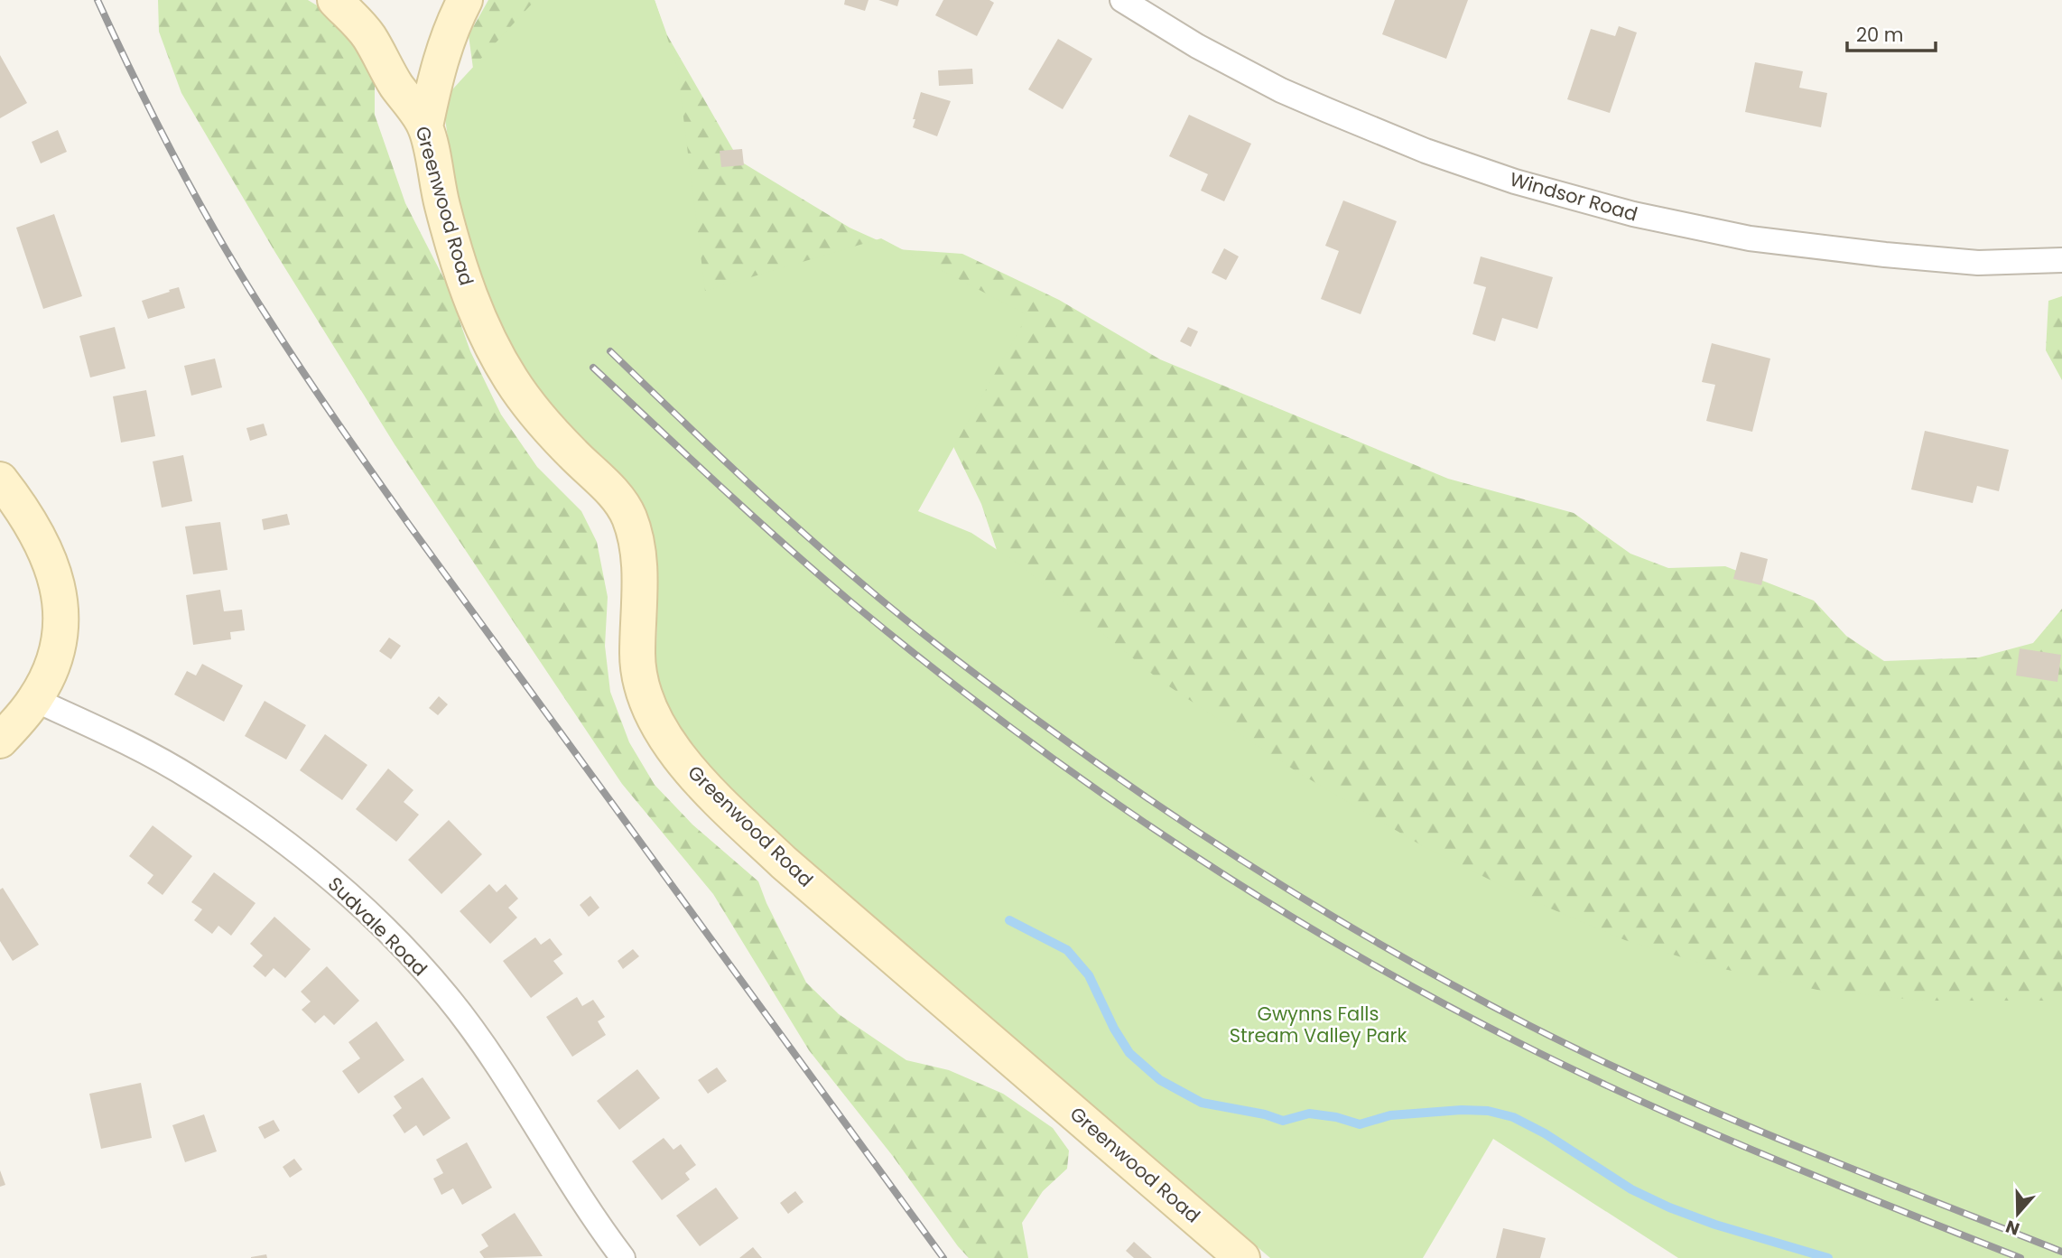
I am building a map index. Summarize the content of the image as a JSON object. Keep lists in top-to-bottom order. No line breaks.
{"streets":{"street":["Windsor Road","Greenwood Road","Sudvale Road"]},"parks":["Gwynns Falls Stream Valley Park"],"scale_bar":"20 m","north":"bottom"}
